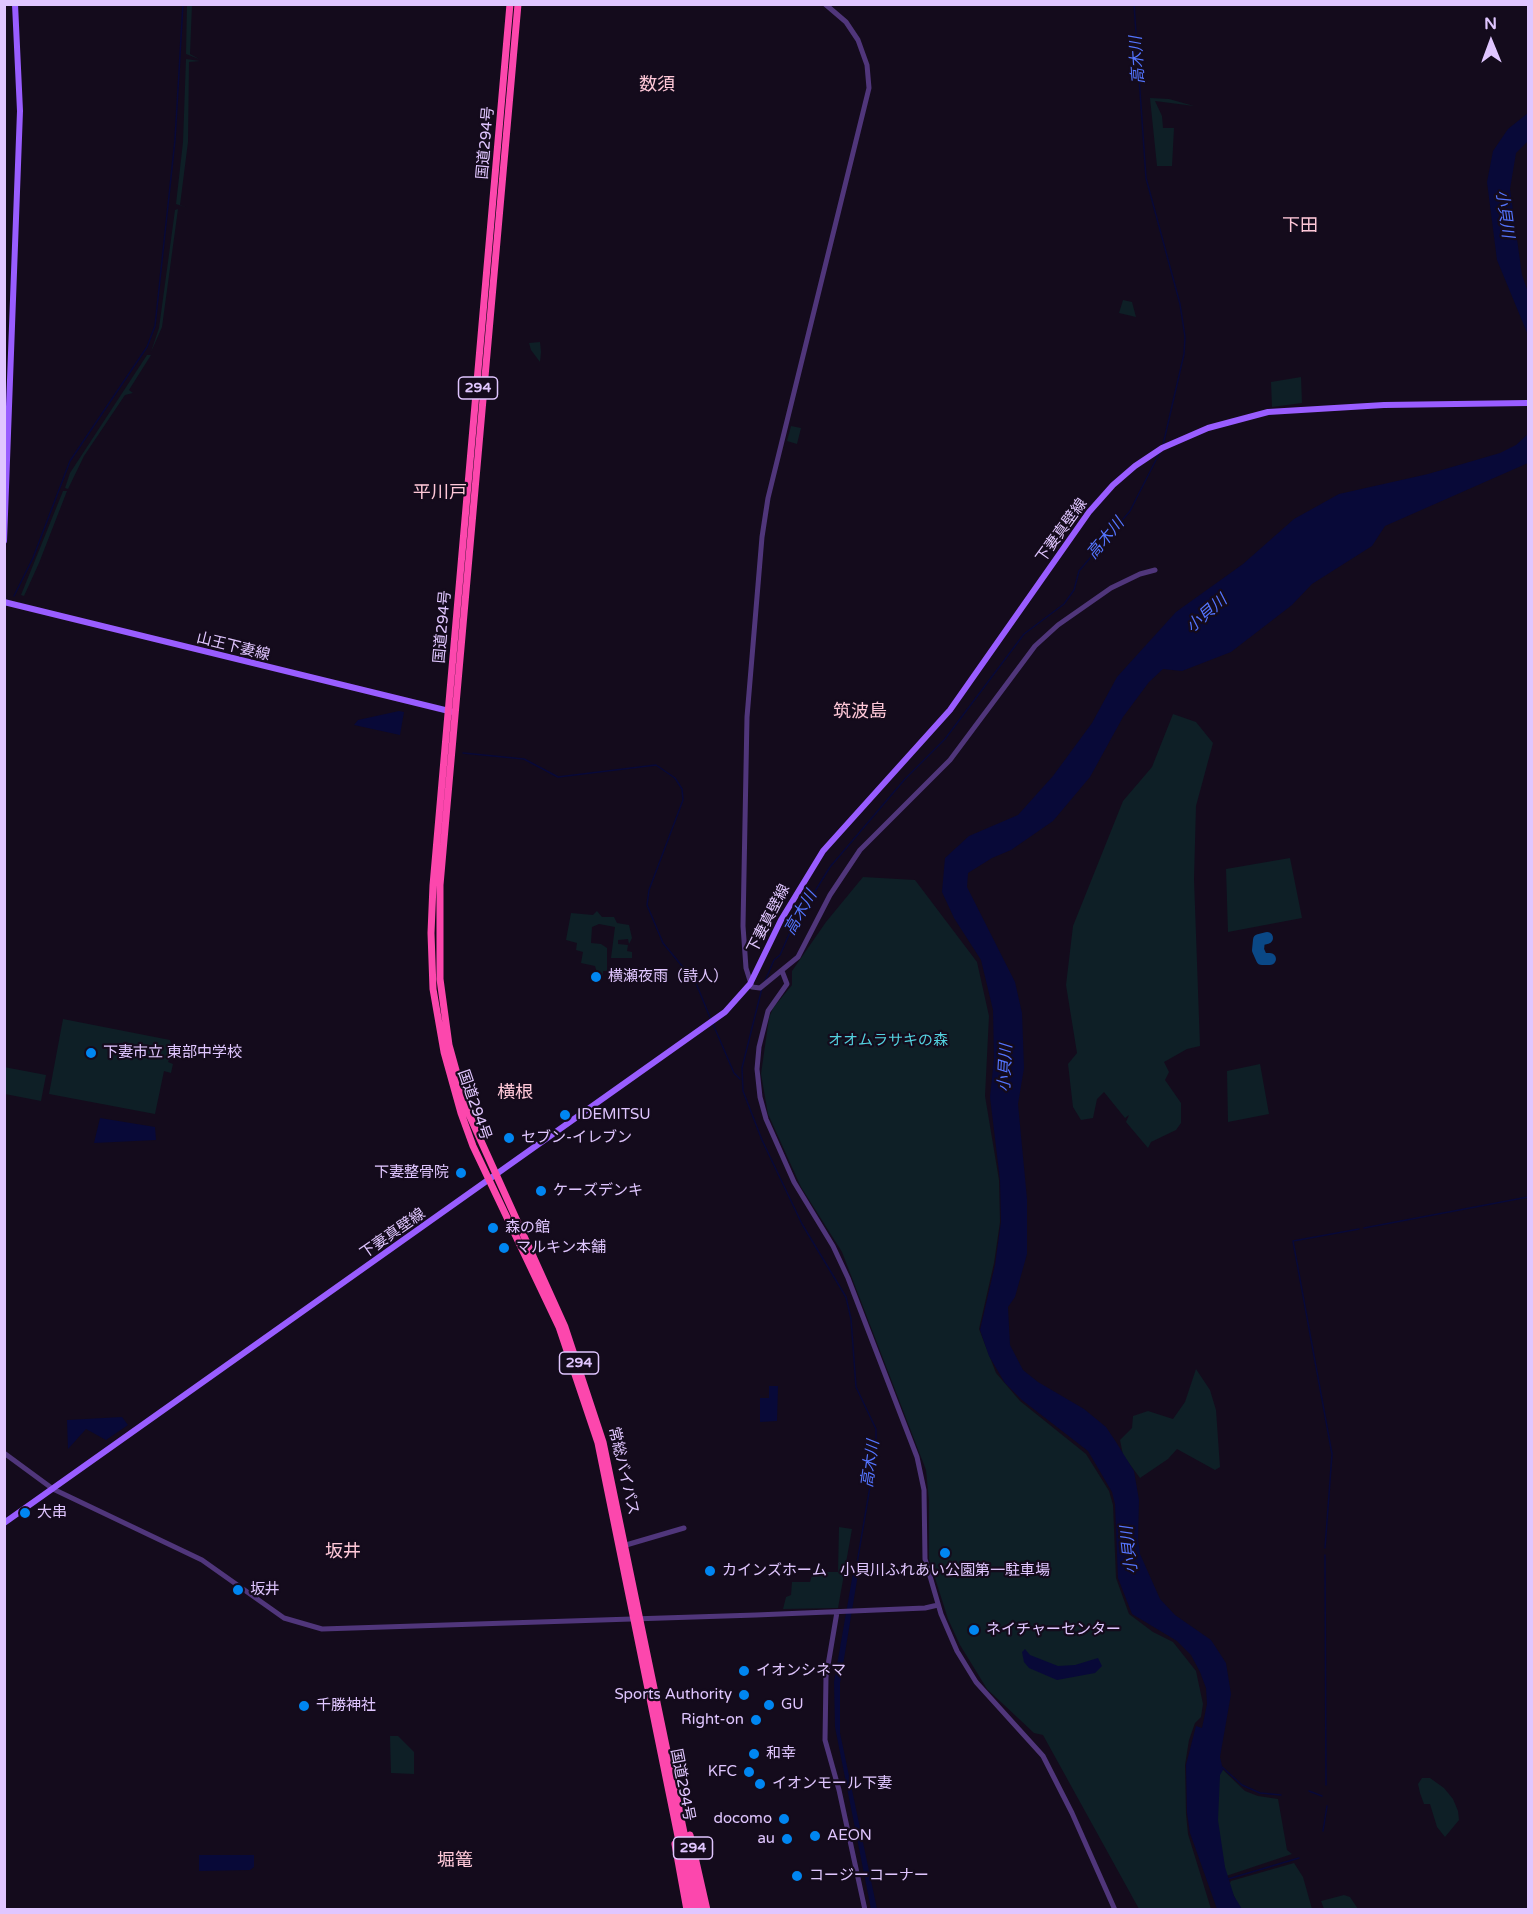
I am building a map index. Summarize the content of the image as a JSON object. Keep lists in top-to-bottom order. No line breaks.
{"streets":{"highway":["国道294号","294","常総バイパス"],"main road":["下妻真壁線","山王下妻線"]},"crossings":[["国道294号","294"],["国道294号","下妻真壁線"],["国道294号","山王下妻線"],["国道294号","常総バイパス"],["294","常総バイパス"],["下妻真壁線","常総バイパス"]],"districts":["数須","下田","平川戸","筑波島","横根","坂井","堀篭"],"water":["高木川","小貝川"],"parks":["オオムラサキの森"],"places":["横瀬夜雨（詩人）","下妻市立 東部中学校","IDEMITSU","セブン-イレブン","下妻整骨院","ケーズデンキ","森の館","マルキン本舗","大串","小貝川ふれあい公園第一駐車場","カインズホーム","坂井","ネイチャーセンター","イオンシネマ","Sports Authority","GU","千勝神社","Right-on","和幸","KFC","イオンモール下妻","docomo","AEON","au","コージーコーナー"],"north":"top"}
